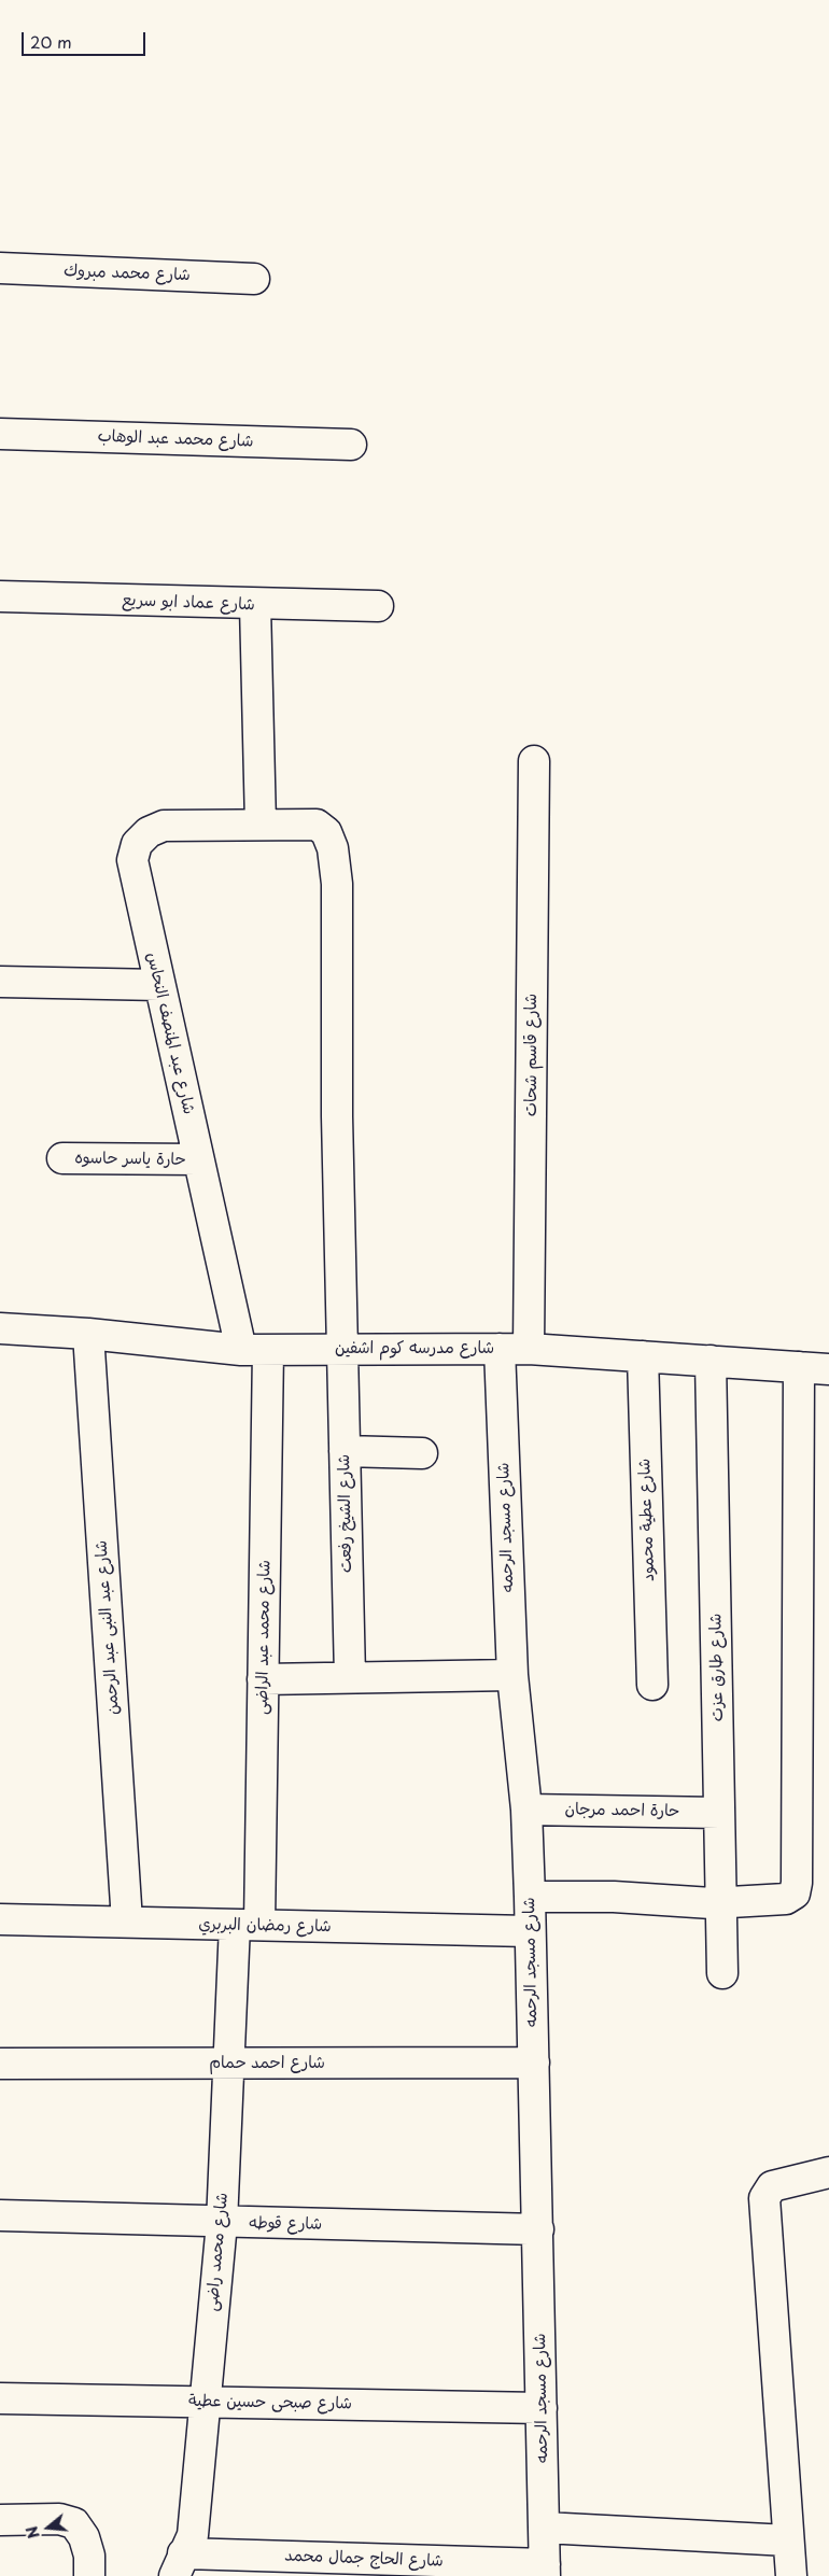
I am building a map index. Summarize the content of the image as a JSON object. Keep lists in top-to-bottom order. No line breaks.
{"streets":{"street":["شارع محمد مبروك","شارع محمد عبد الوهاب","شارع عماد ابو سريع","شارع عبد المنصف النحاس","شارع قاسم شحات","حارة ياسر حاسوه","شارع مدرسه كوم اشفين","شارع الشيخ رفعت","شارع عطية محمود","شارع مسجد الرحمه","شارع عبد النبى عبد الرحمن","شارع محمد عبد الراضى","شارع طارق عزت","حارة احمد مرجان","شارع رمضان البربري","شارع احمد حمام","شارع قوطه","شارع محمد راضى","شارع صبحى حسين عطية","شارع الحاج جمال محمد"]},"crossings":[["شارع عبد المنصف النحاس","حارة ياسر حاسوه"],["شارع عبد المنصف النحاس","شارع مدرسه كوم اشفين"],["شارع عبد المنصف النحاس","شارع الشيخ رفعت"],["شارع عبد المنصف النحاس","شارع محمد عبد الراضى"],["شارع قاسم شحات","شارع مدرسه كوم اشفين"],["شارع مدرسه كوم اشفين","شارع الشيخ رفعت"],["شارع مدرسه كوم اشفين","شارع عطية محمود"],["شارع مدرسه كوم اشفين","شارع مسجد الرحمه"],["شارع مدرسه كوم اشفين","شارع عبد النبى عبد الرحمن"],["شارع مدرسه كوم اشفين","شارع محمد عبد الراضى"],["شارع مدرسه كوم اشفين","شارع طارق عزت"],["شارع مسجد الرحمه","حارة احمد مرجان"],["شارع مسجد الرحمه","شارع رمضان البربري"],["شارع مسجد الرحمه","شارع احمد حمام"],["شارع مسجد الرحمه","شارع قوطه"],["شارع مسجد الرحمه","شارع صبحى حسين عطية"],["شارع مسجد الرحمه","شارع الحاج جمال محمد"],["شارع عبد النبى عبد الرحمن","شارع رمضان البربري"],["شارع محمد عبد الراضى","شارع رمضان البربري"],["شارع محمد عبد الراضى","شارع محمد راضى"],["شارع طارق عزت","حارة احمد مرجان"],["شارع رمضان البربري","شارع محمد راضى"],["شارع احمد حمام","شارع محمد راضى"],["شارع قوطه","شارع محمد راضى"],["شارع محمد راضى","شارع صبحى حسين عطية"],["شارع محمد راضى","شارع الحاج جمال محمد"]],"scale_bar":"20 m","north":"left"}
